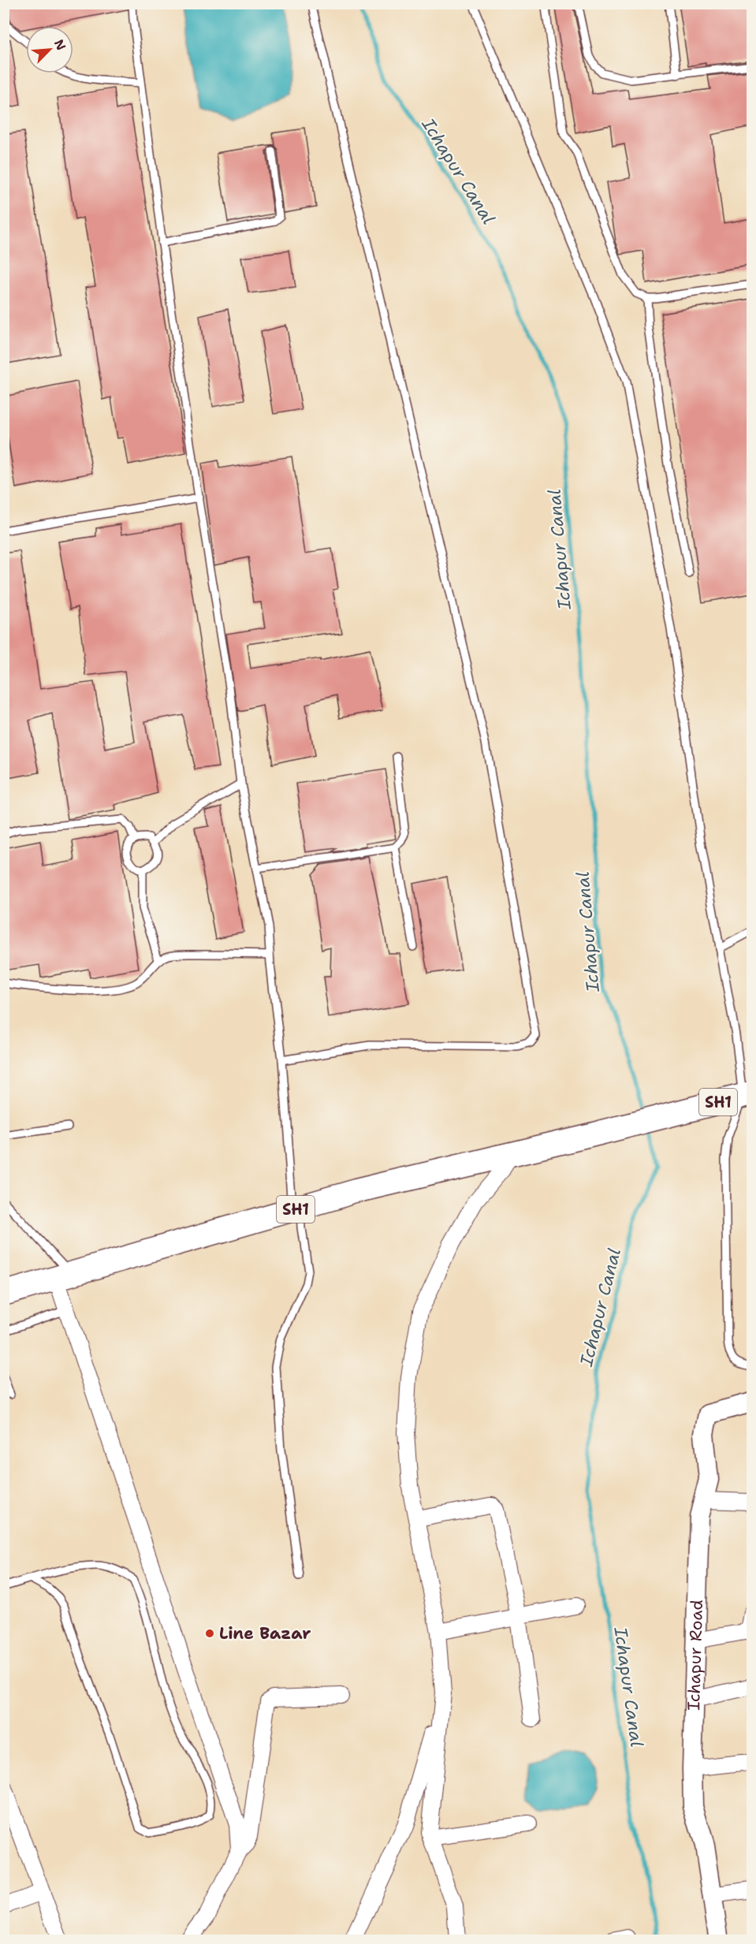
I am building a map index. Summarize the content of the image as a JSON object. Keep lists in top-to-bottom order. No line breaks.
{"streets":{"main road":["SH1"],"street":["Ichapur Road"]},"water":["Ichapur Canal"],"places":["Line Bazar"],"north":"top right"}
